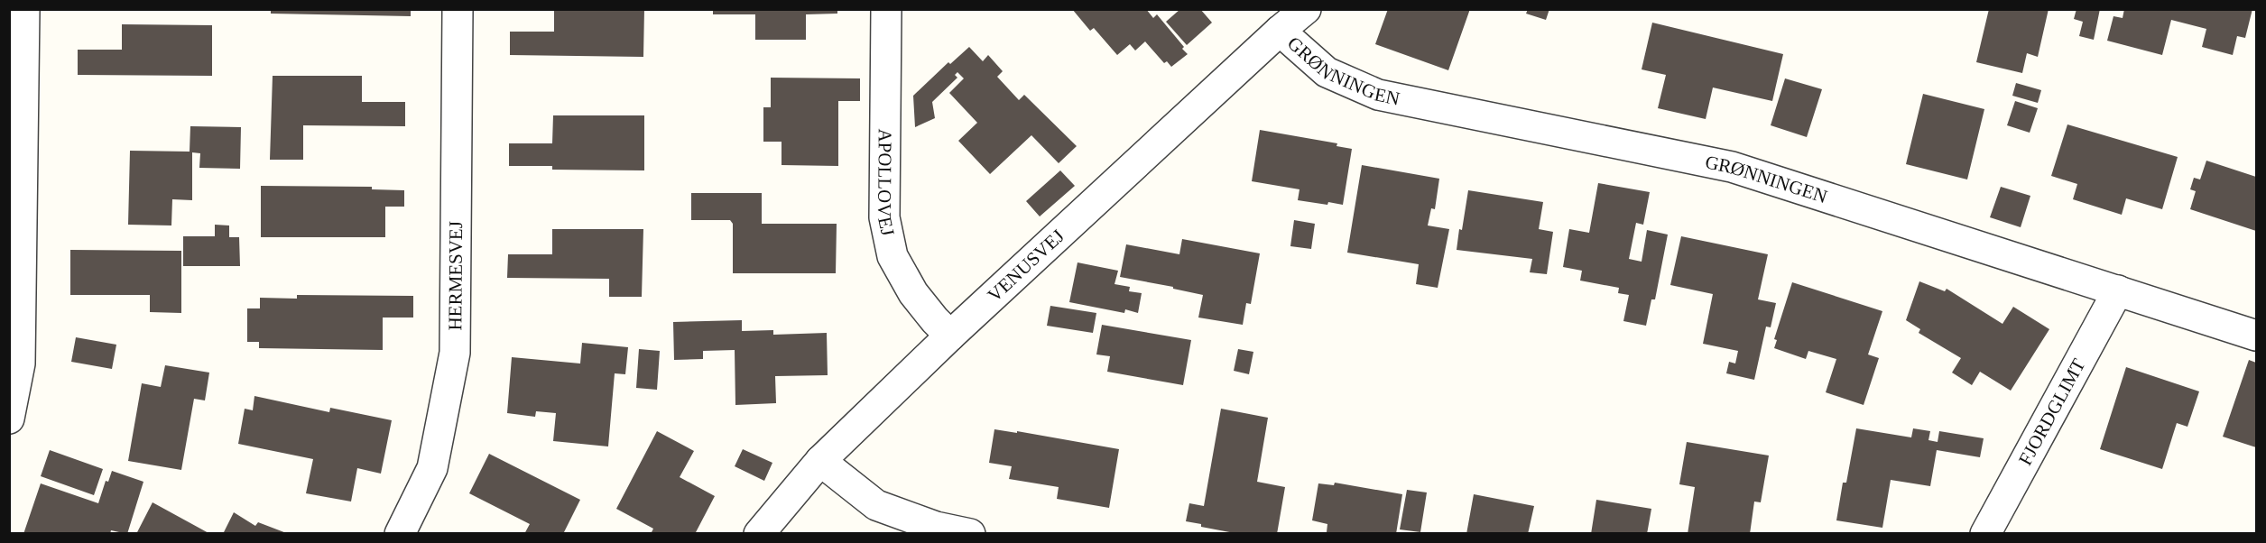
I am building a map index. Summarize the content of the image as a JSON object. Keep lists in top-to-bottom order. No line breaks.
{"streets":{"street":["GRØNNINGEN","APOLLOVEJ","VENUSVEJ","HERMESVEJ","FJORDGLIMT"]},"crossings":[["GRØNNINGEN","VENUSVEJ"],["GRØNNINGEN","FJORDGLIMT"],["APOLLOVEJ","VENUSVEJ"]]}
